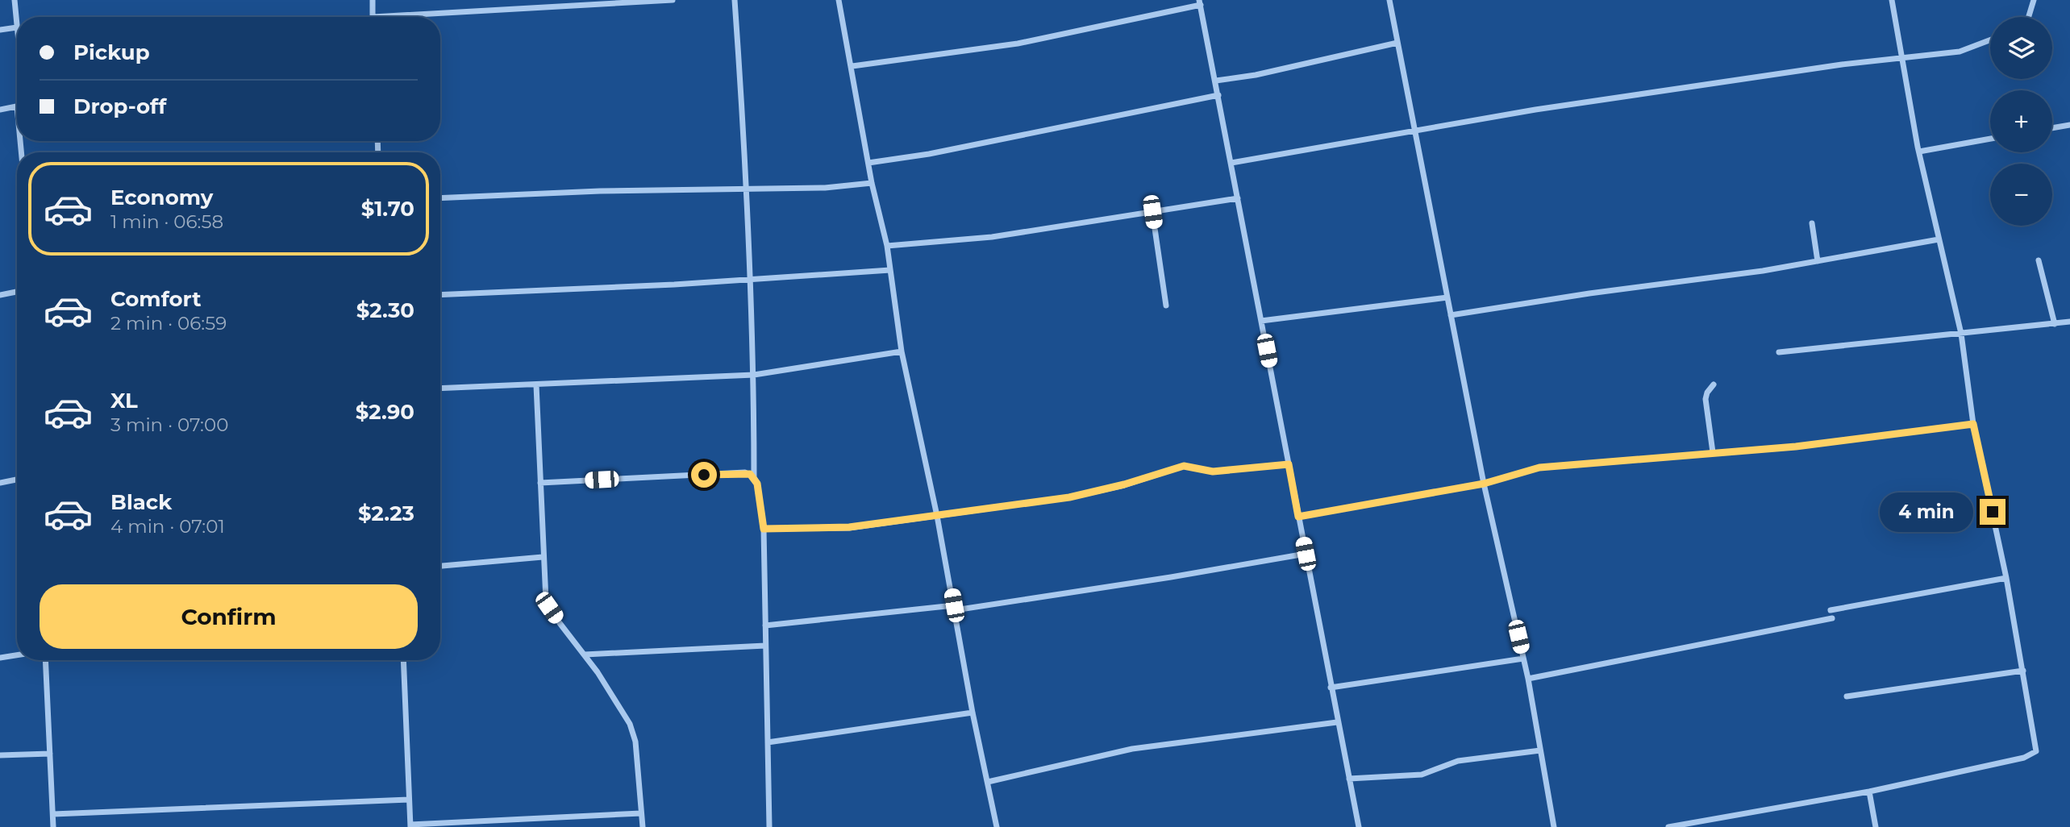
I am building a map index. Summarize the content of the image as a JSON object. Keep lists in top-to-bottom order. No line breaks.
{"page":{"map_buttons":["+","−"],"banner":["Pickup","Drop-off"],"list":[{"name":"Economy","note":"1 min · 06:58","value":"$1.70"},{"name":"Comfort","note":"2 min · 06:59","value":"$2.30"},{"name":"XL","note":"3 min · 07:00","value":"$2.90"},{"name":"Black","note":"4 min · 07:01","value":"$2.23"}],"bubble":"4 min","buttons":"Confirm"}}
